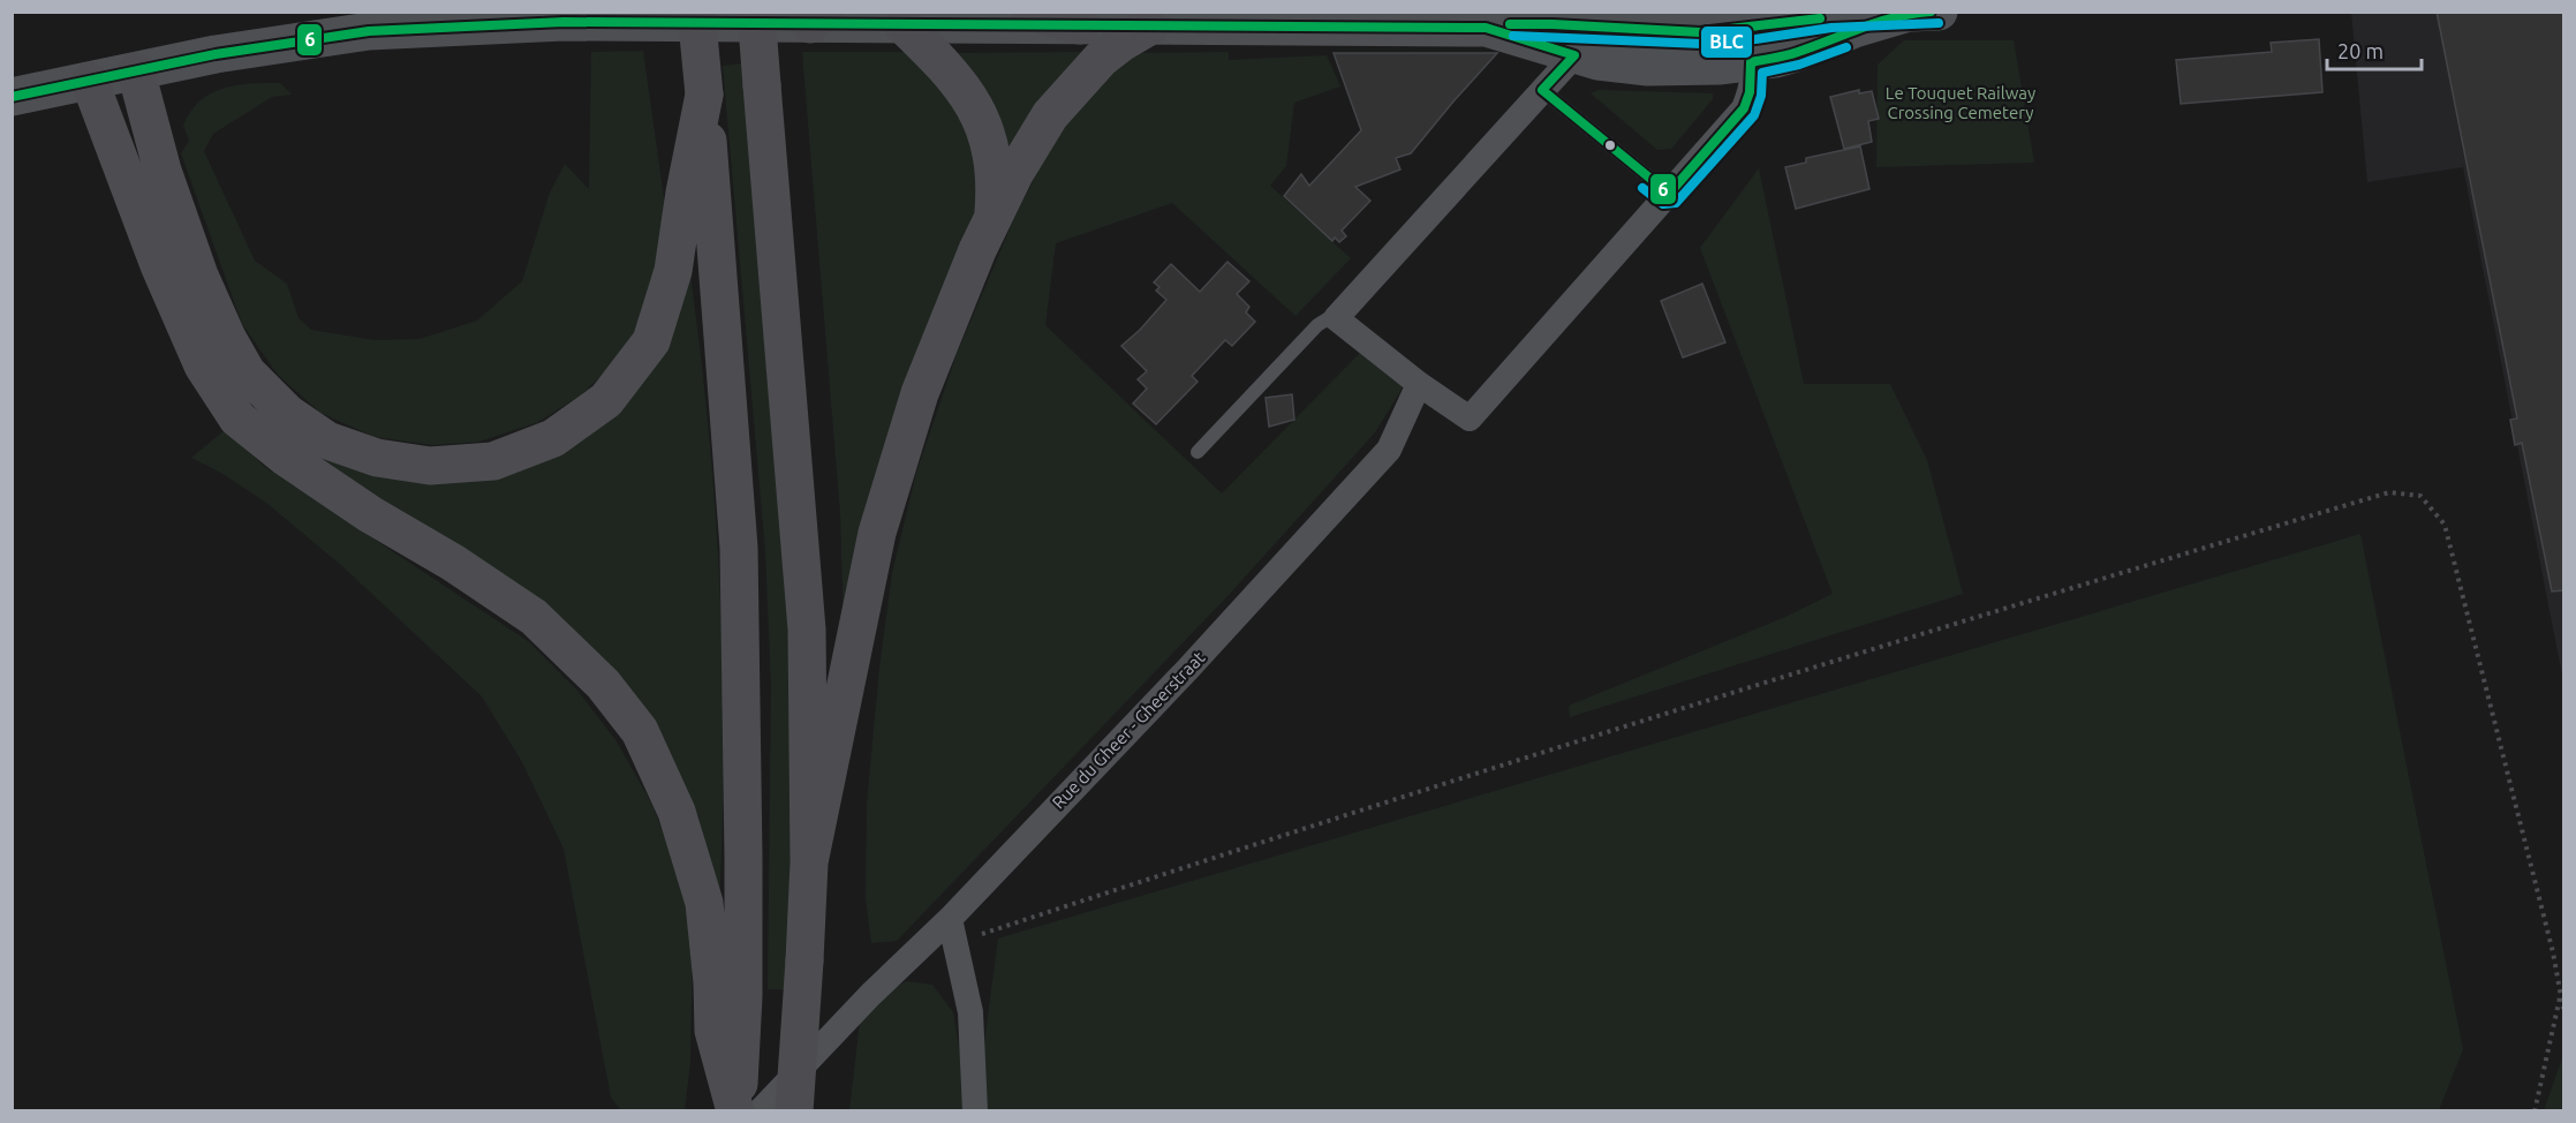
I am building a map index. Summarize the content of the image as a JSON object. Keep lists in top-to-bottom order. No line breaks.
{"streets":{"street":["Rue du Gheer - Gheerstraat"]},"parks":["Le Touquet Railway Crossing Cemetery"],"lines":["transit line 6","transit line BLC"],"scale_bar":"20 m"}
